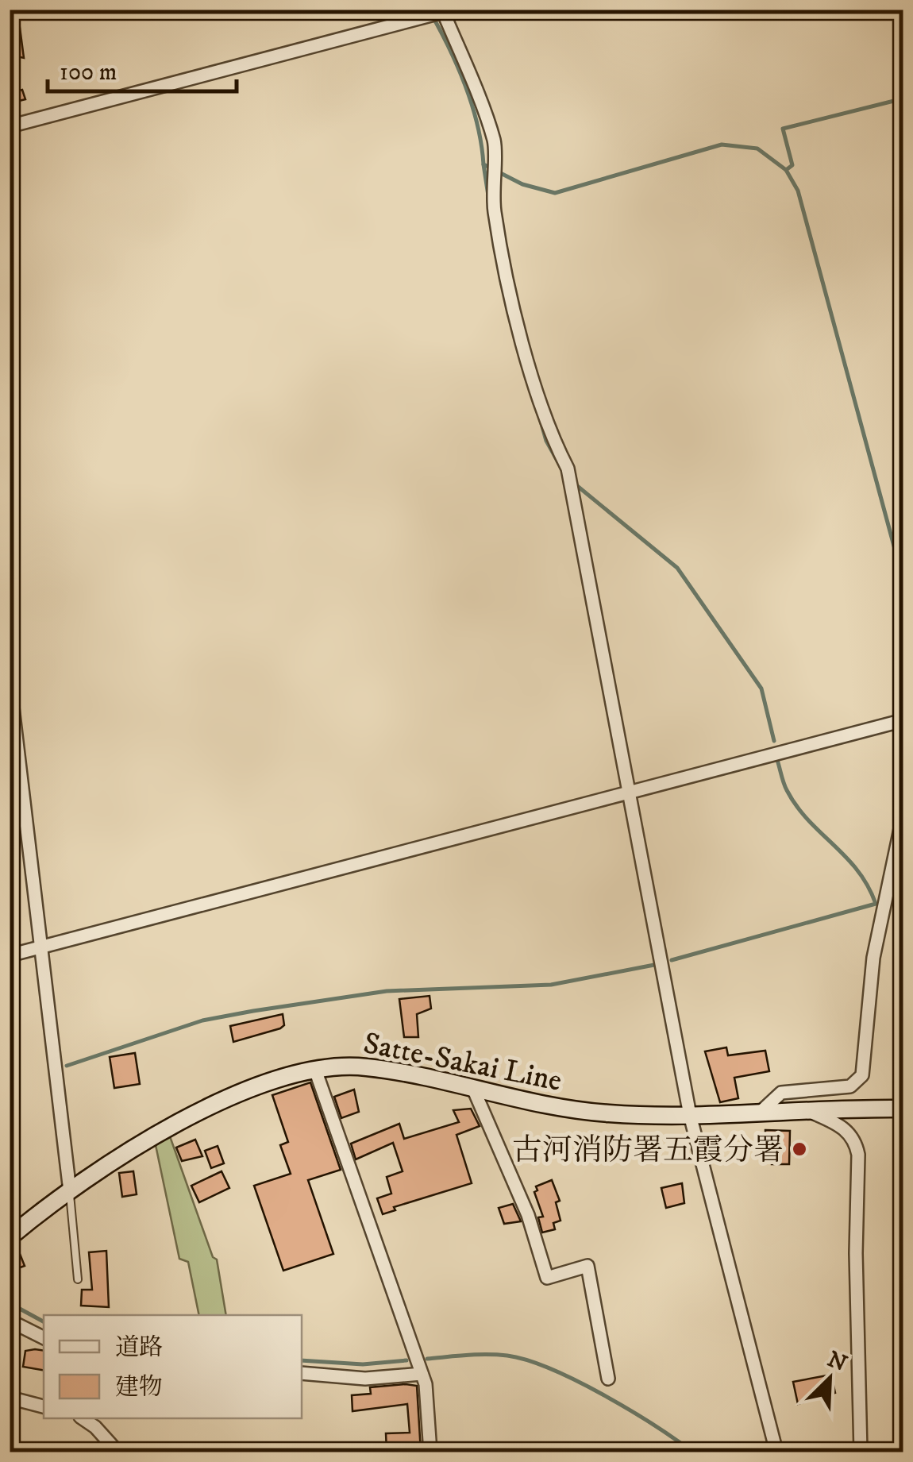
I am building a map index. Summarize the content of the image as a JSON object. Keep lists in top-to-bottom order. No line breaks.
{"streets":{"main road":["Satte-Sakai Line"]},"places":["古河消防署五霞分署"],"legend":["道路","建物"],"scale_bar":"100 m","north":"top right"}
